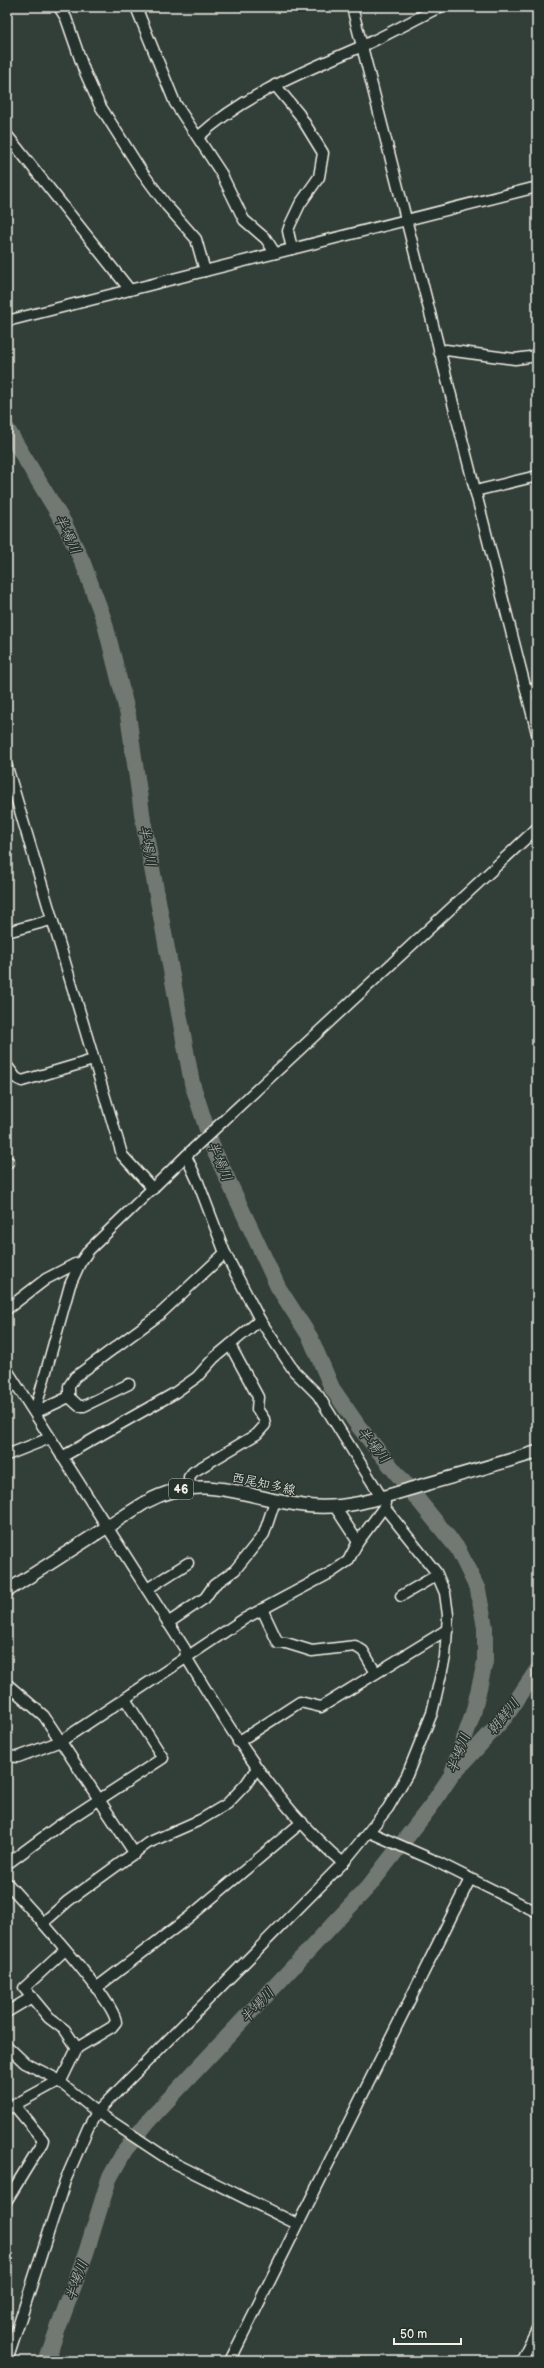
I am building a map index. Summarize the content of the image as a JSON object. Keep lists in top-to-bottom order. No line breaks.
{"streets":{"main road":["西尾知多線","46"]},"water":["半場川","朝鮮川"],"scale_bar":"50 m"}
